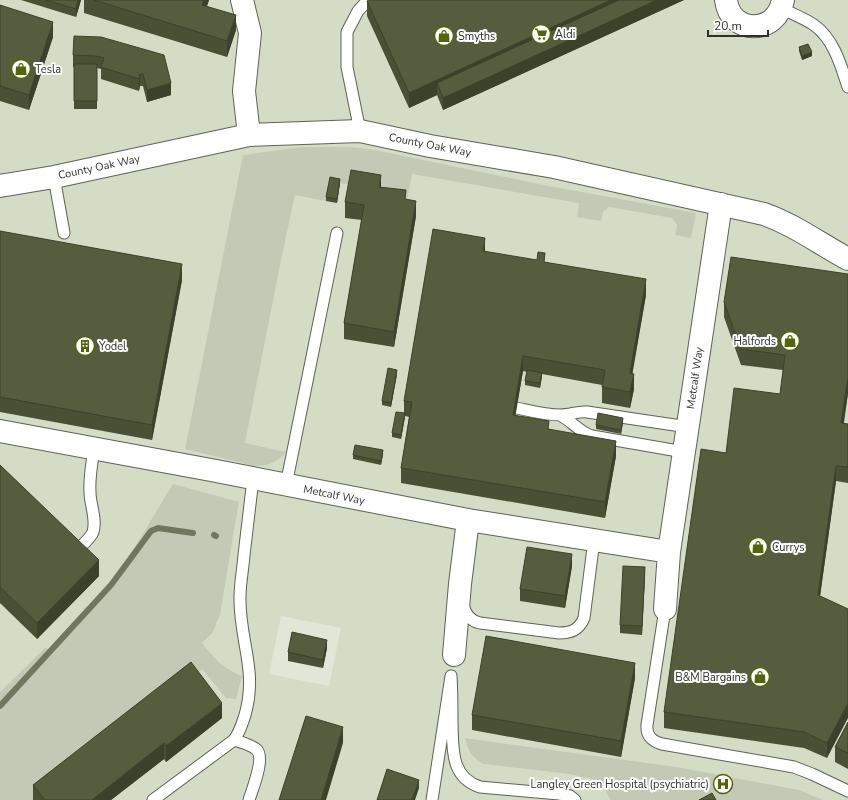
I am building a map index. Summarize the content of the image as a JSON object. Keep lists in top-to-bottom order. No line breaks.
{"streets":{"street":["County Oak Way","Metcalf Way"]},"crossings":[["County Oak Way","Metcalf Way"]],"places":{"supermarket":["Aldi"],"shop":["Smyths","Tesla","Halfords","Currys","B&M Bargains"],"building":["Yodel"],"hospital":["Langley Green Hospital (psychiatric)"]},"scale_bar":"20 m"}
